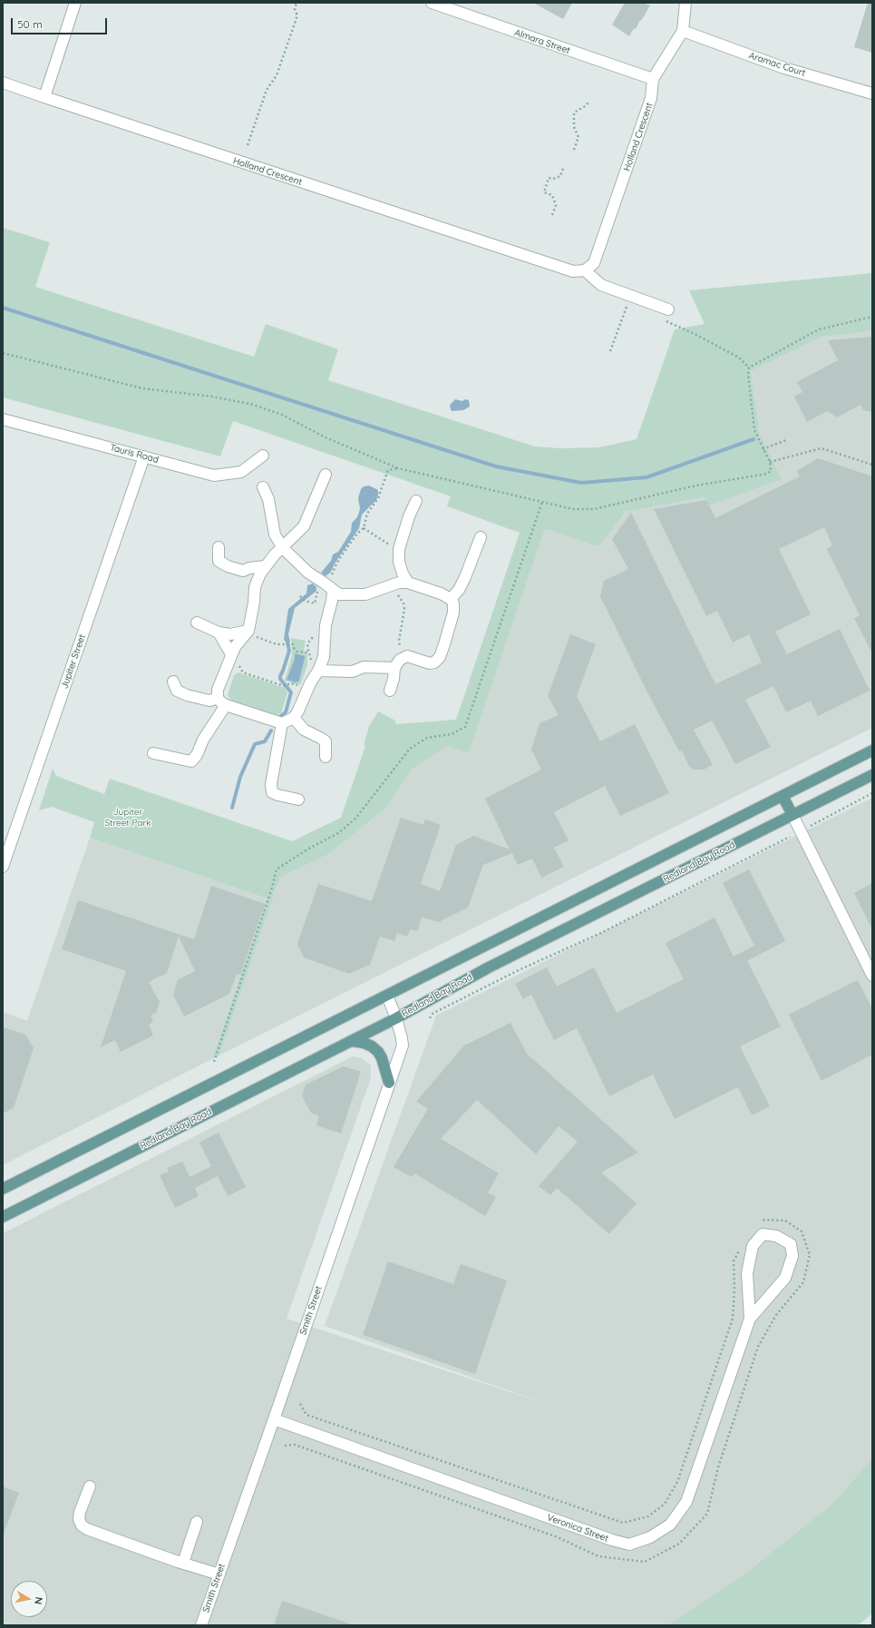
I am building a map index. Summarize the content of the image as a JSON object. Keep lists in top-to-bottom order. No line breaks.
{"streets":{"main road":["Redland Bay Road"],"street":["Almara Street","Aramac Court","Holland Crescent","Tauris Road","Jupiter Street","Smith Street","Veronica Street"]},"crossings":[["Almara Street","Holland Crescent"],["Aramac Court","Holland Crescent"],["Tauris Road","Jupiter Street"],["Redland Bay Road","Smith Street"],["Smith Street","Veronica Street"]],"parks":["Jupiter Street Park"],"scale_bar":"50 m","north":"right"}
